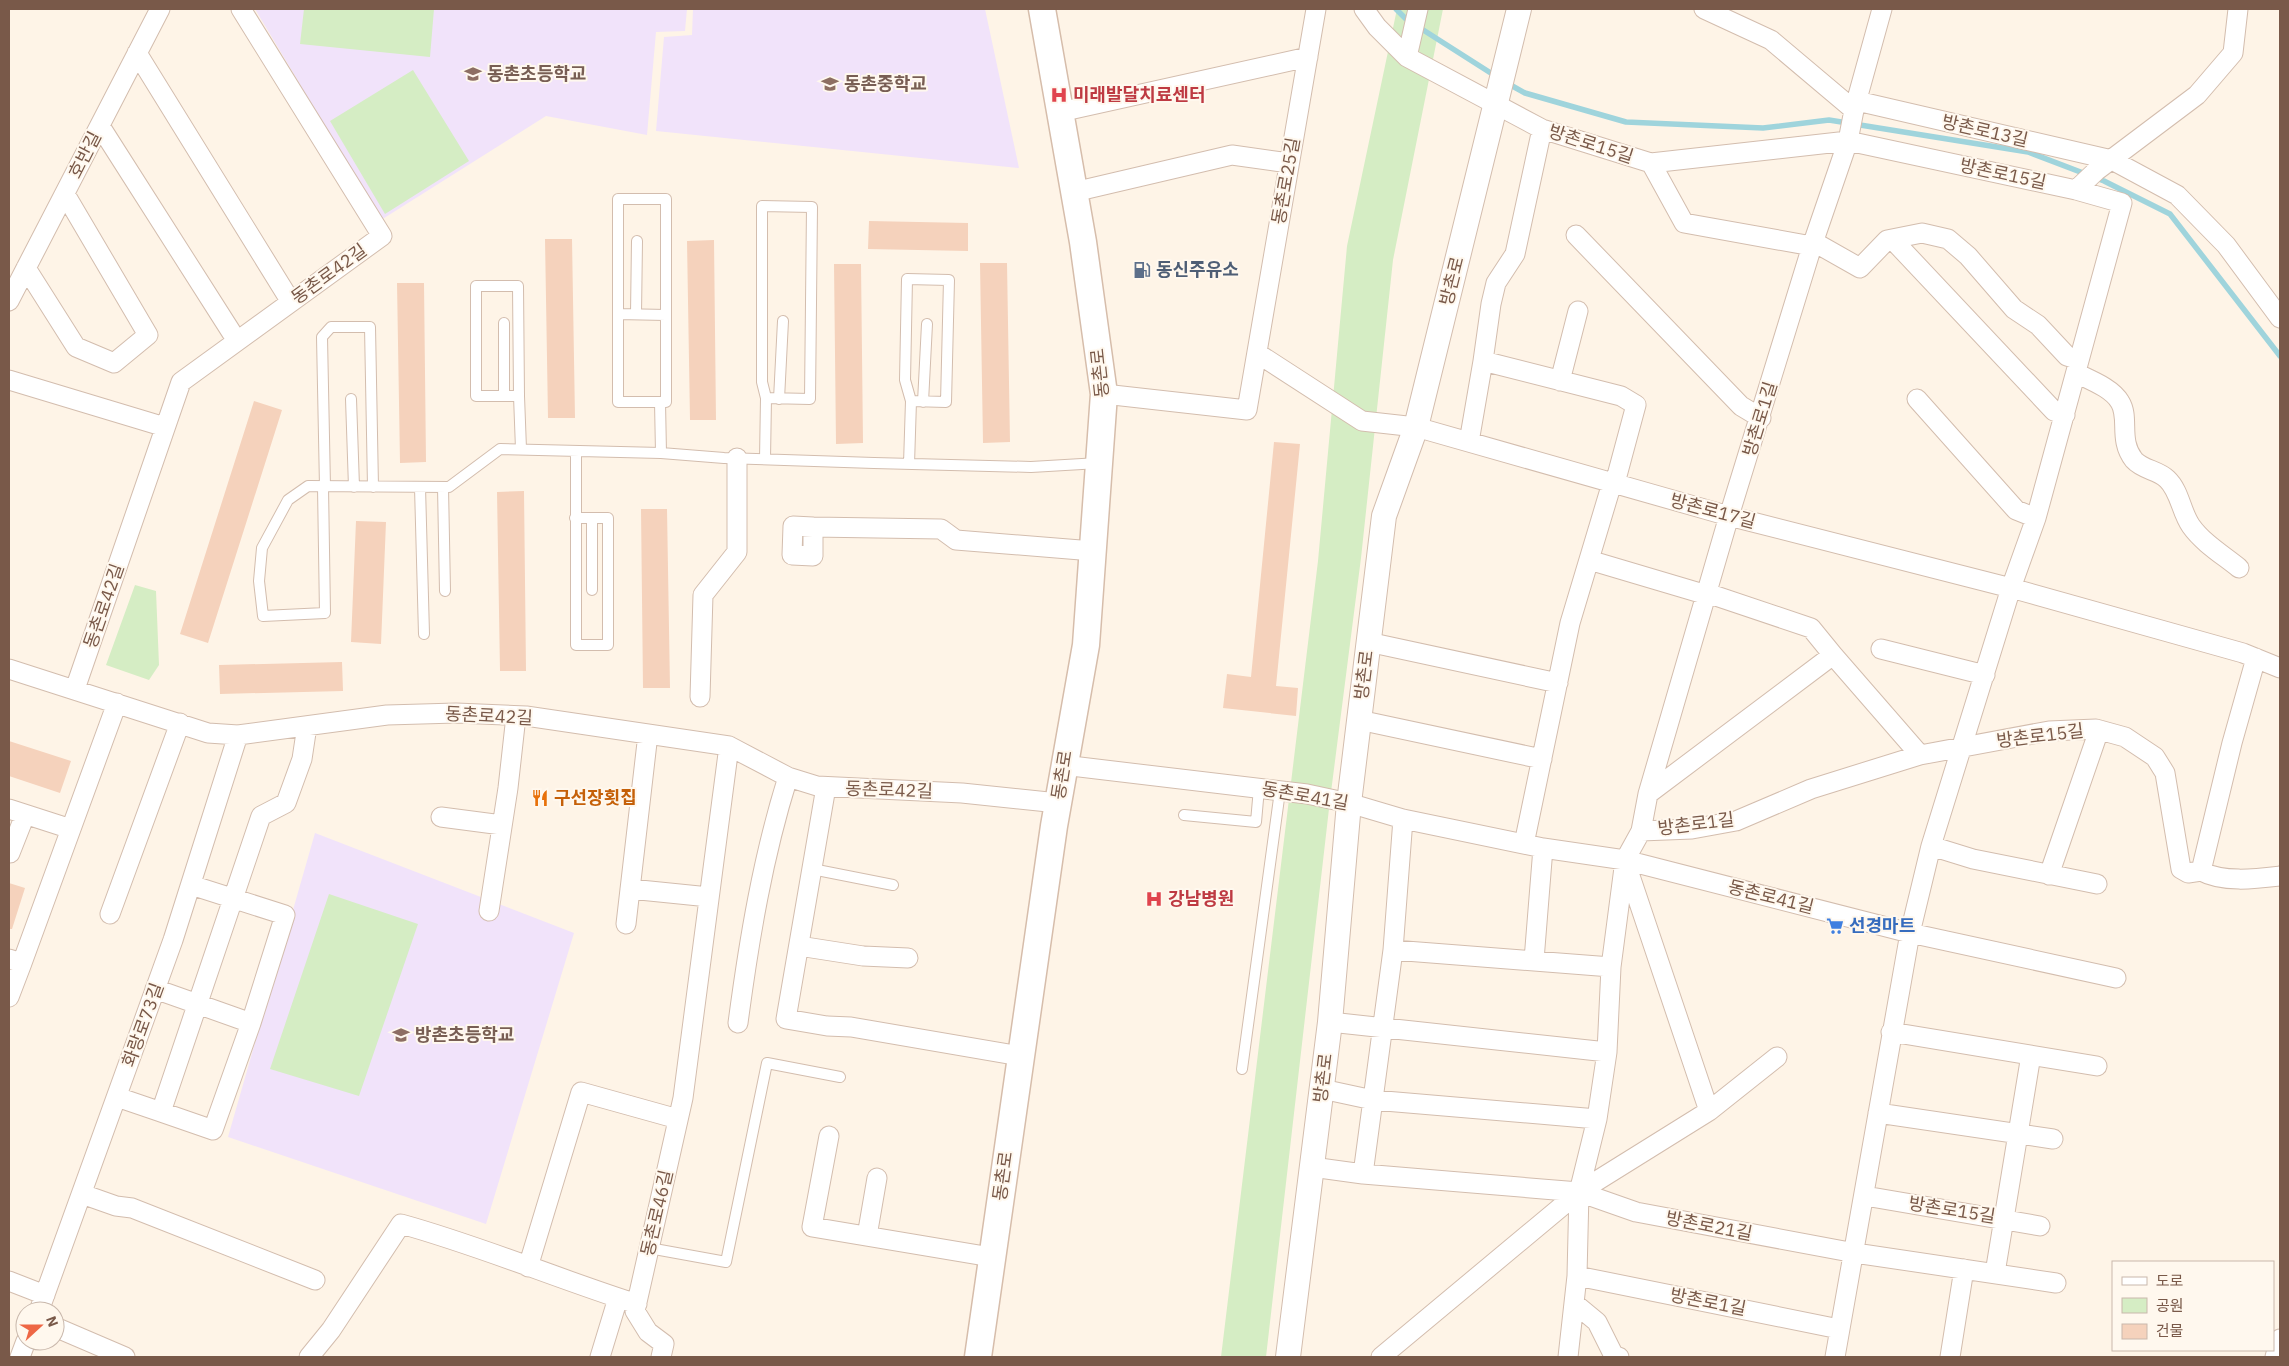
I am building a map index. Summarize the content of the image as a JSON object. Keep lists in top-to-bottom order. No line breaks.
{"streets":{"main road":["동촌로"],"street":["방촌로13길","방촌로15길","호반길","동촌로25길","동촌로42길","방촌로","방촌로1길","방촌로17길","동촌로41길","화랑로73길","동촌로46길","방촌로21길"]},"crossings":[["방촌로13길","방촌로1길"],["방촌로15길","방촌로"],["방촌로15길","방촌로1길"],["방촌로15길","방촌로17길"],["방촌로15길","동촌로41길"],["방촌로15길","방촌로21길"],["동촌로25길","동촌로"],["동촌로42길","동촌로"],["동촌로42길","화랑로73길"],["방촌로","방촌로17길"],["방촌로","동촌로41길"],["방촌로","방촌로21길"],["동촌로","동촌로41길"],["방촌로1길","방촌로17길"],["방촌로1길","동촌로41길"],["방촌로1길","방촌로21길"]],"places":{"school or university":["동촌초등학교","동촌중학교","방촌초등학교"],"hospital":["미래발달치료센터","강남병원"],"fuel station":["동신주유소"],"restaurant":["구선장횟집"],"supermarket":["선경마트"]},"legend":["도로","공원","건물"],"north":"right"}
